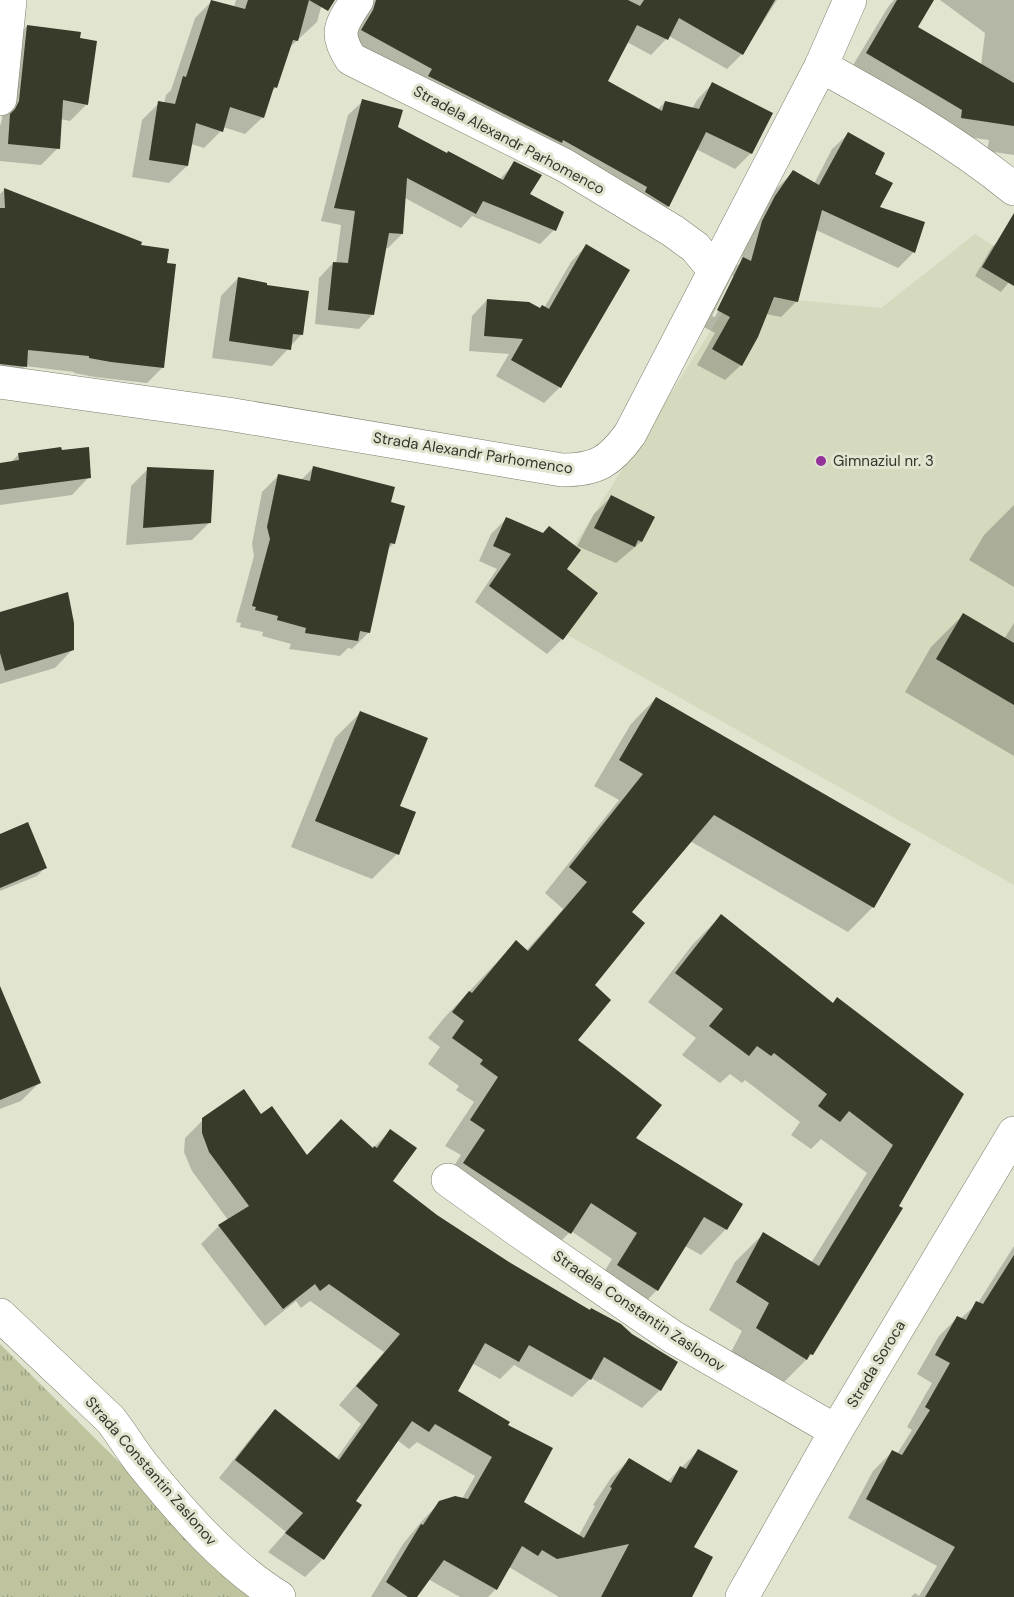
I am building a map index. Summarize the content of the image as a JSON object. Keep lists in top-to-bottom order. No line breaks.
{"streets":{"street":["Stradela Alexandr Parhomenco","Strada Alexandr Parhomenco","Stradela Сonstantin Zaslonov","Strada Soroca","Strada Constantin Zaslonov"]},"crossings":[["Stradela Alexandr Parhomenco","Strada Alexandr Parhomenco"],["Stradela Сonstantin Zaslonov","Strada Soroca"]],"places":["Gimnaziul nr. 3"]}
